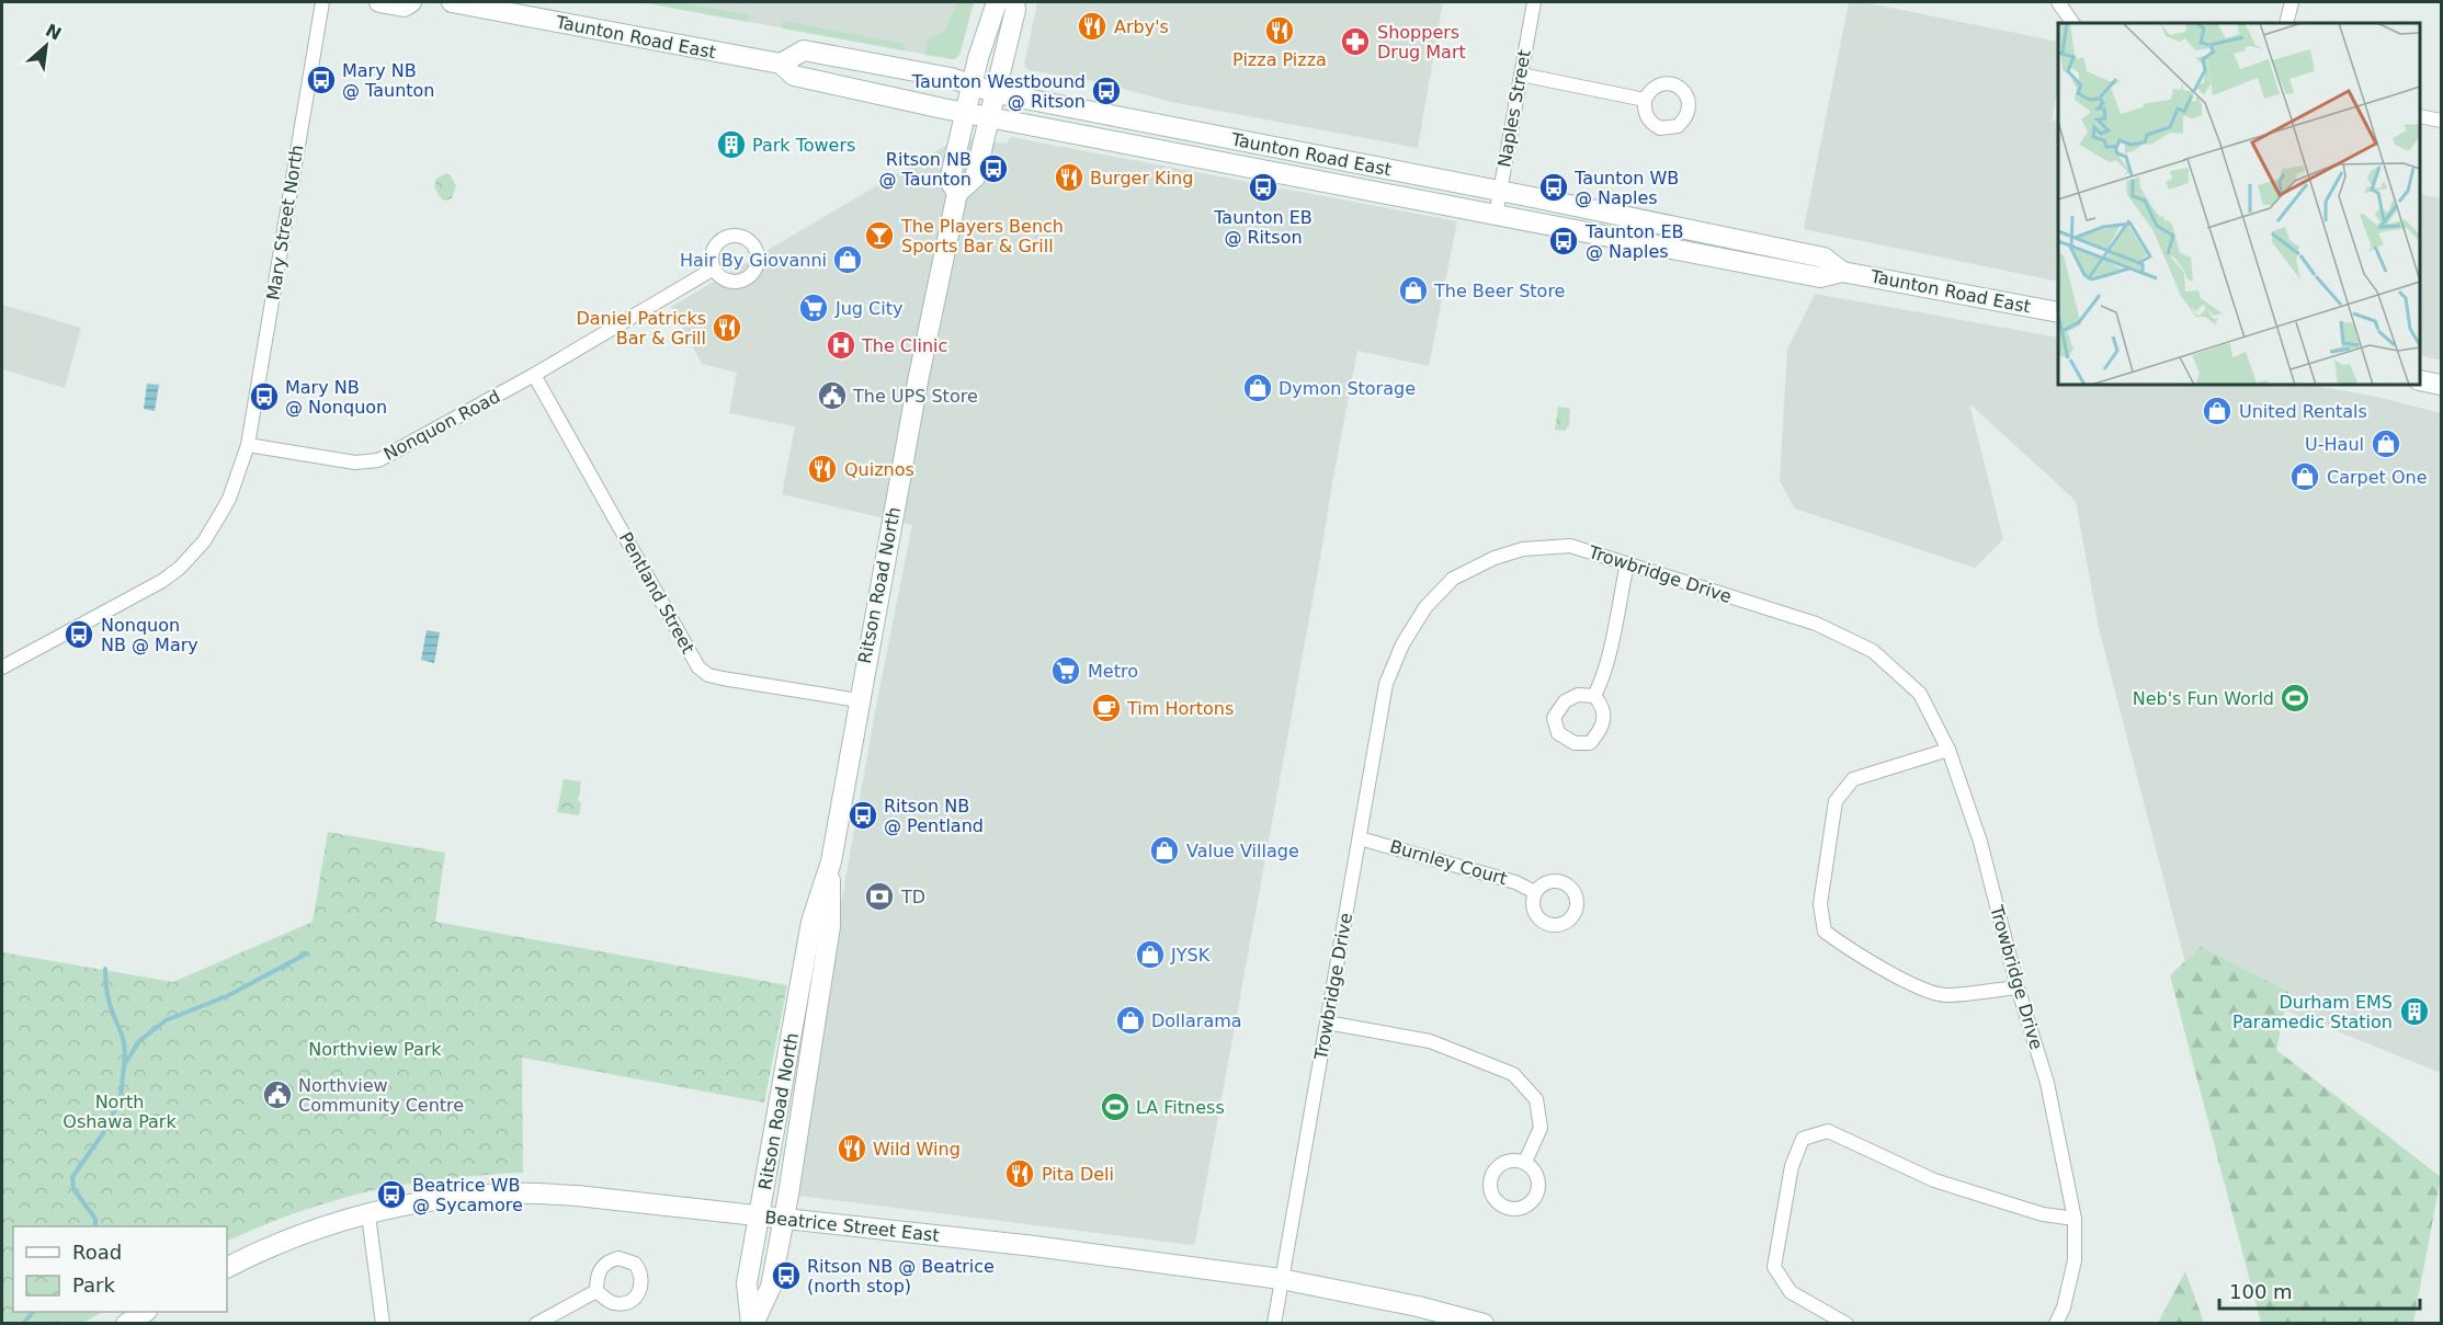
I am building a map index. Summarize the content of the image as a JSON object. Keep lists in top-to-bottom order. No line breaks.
{"streets":{"main road":["Taunton Road East","Ritson Road North","Beatrice Street East"],"street":["Naples Street","Mary Street North","Nonquon Road","Trowbridge Drive","Pentland Street","Burnley Court"]},"crossings":[["Taunton Road East","Naples Street"],["Taunton Road East","Ritson Road North"],["Mary Street North","Nonquon Road"],["Nonquon Road","Pentland Street"],["Trowbridge Drive","Burnley Court"],["Trowbridge Drive","Beatrice Street East"],["Ritson Road North","Pentland Street"],["Ritson Road North","Beatrice Street East"]],"parks":["Northview Park","North Oshawa Park"],"places":{"restaurant":["Arby's","Pizza Pizza","Burger King","Daniel Patricks Bar & Grill","Quiznos","Wild Wing","Pita Deli"],"pharmacy":["Shoppers Drug Mart"],"bus stop":["Mary NB @ Taunton","Taunton Westbound @ Ritson","Ritson NB @ Taunton","Taunton EB @ Ritson","Taunton WB @ Naples","Taunton EB @ Naples","Mary NB @ Nonquon","Nonquon NB @ Mary","Ritson NB @ Pentland","Beatrice WB @ Sycamore","Ritson NB @ Beatrice (north stop)"],"building":["Park Towers","Durham EMS Paramedic Station"],"bar":["The Players Bench Sports Bar & Grill"],"shop":["Hair By Giovanni","The Beer Store","Dymon Storage","United Rentals","U-Haul","Carpet One","Value Village","JYSK","Dollarama"],"supermarket":["Jug City","Metro"],"hospital":["The Clinic"],"public building":["The UPS Store","Northview Community Centre"],"sports":["Neb's Fun World","LA Fitness"],"cafe":["Tim Hortons"],"bank":["TD"]},"legend":["Road","Park"],"scale_bar":"100 m","north":"top right"}
